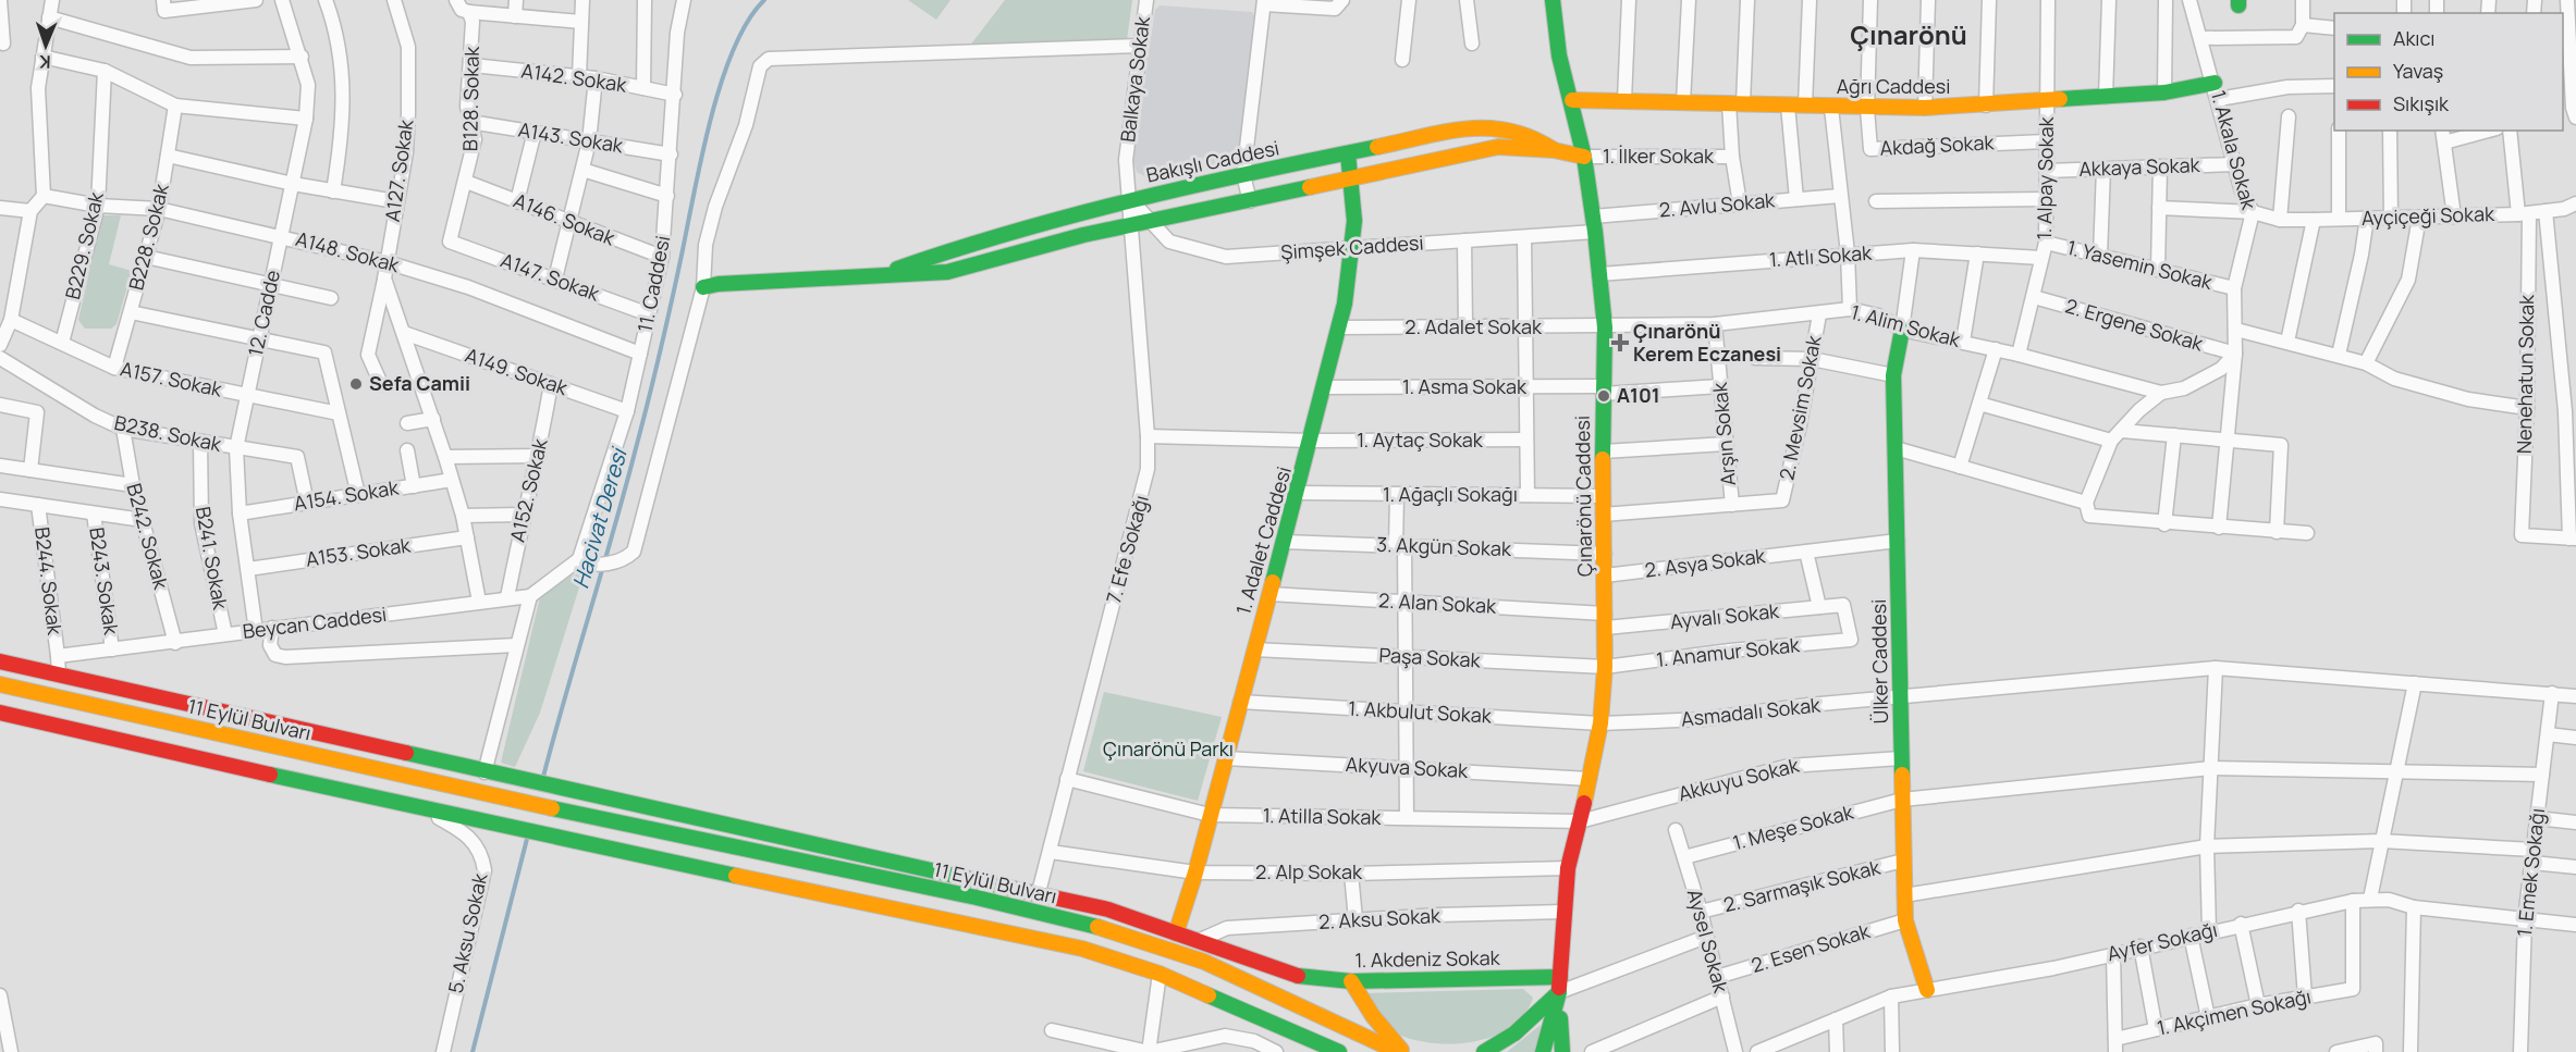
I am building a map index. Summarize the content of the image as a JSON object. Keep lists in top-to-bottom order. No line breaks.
{"streets":{"main road":["Ağrı Caddesi","Bakışlı Caddesi","Çınarönü Caddesi","1. Adalet Caddesi","Ülker Caddesi","11 Eylül Bulvarı","1. Akdeniz Sokak"],"street":["A142. Sokak","Balkaya Sokak","B128. Sokak","A143. Sokak","Akdağ Sokak","1. Akala Sokak","1. İlker Sokak","Akkaya Sokak","A127. Sokak","1. Alpay Sokak","2. Avlu Sokak","Ayçiçeği Sokak","A146. Sokak","B228. Sokak","B229. Sokak","Şimşek Caddesi","A148. Sokak","1. Atlı Sokak","1. Yasemin Sokak","A147. Sokak","11. Caddesi","12. Cadde","2. Ergene Sokak","1. Alim Sokak","2. Adalet Sokak","A149. Sokak","Nenehatun Sokak","A157. Sokak","1. Asma Sokak","2. Mevsim Sokak","B238. Sokak","Arşın Sokak","1. Aytaç Sokak","A152. Sokak","1. Ağaçlı Sokağı","A154. Sokak","B242. Sokak","3. Akgün Sokak","7. Efe Sokağı","A153. Sokak","B241. Sokak","2. Asya Sokak","B244. Sokak","B243. Sokak","2. Alan Sokak","Ayvalı Sokak","Beycan Caddesi","1. Anamur Sokak","Paşa Sokak","1. Akbulut Sokak","Asmadalı Sokak","Akyuva Sokak","Akkuyu Sokak","1. Atilla Sokak","1. Meşe Sokak","2. Alp Sokak","1. Emek Sokağı","2. Sarmaşık Sokak","2. Aksu Sokak","5. Aksu Sokak","Aysel Sokak","Ayfer Sokağı","2. Esen Sokak","1. Akçimen Sokağı"]},"crossings":[["A142. Sokak","B128. Sokak"],["A142. Sokak","11. Caddesi"],["Balkaya Sokak","Bakışlı Caddesi"],["Balkaya Sokak","Şimşek Caddesi"],["Balkaya Sokak","7. Efe Sokağı"],["Ağrı Caddesi","Akdağ Sokak"],["Ağrı Caddesi","1. Akala Sokak"],["Ağrı Caddesi","1. Alpay Sokak"],["Ağrı Caddesi","Çınarönü Caddesi"],["B128. Sokak","A143. Sokak"],["B128. Sokak","A146. Sokak"],["B128. Sokak","A147. Sokak"],["A143. Sokak","11. Caddesi"],["Akdağ Sokak","1. Alpay Sokak"],["1. Akala Sokak","Akkaya Sokak"],["1. Akala Sokak","Ayçiçeği Sokak"],["1. Akala Sokak","1. Yasemin Sokak"],["1. Akala Sokak","2. Ergene Sokak"],["1. İlker Sokak","Bakışlı Caddesi"],["1. İlker Sokak","Çınarönü Caddesi"],["Bakışlı Caddesi","Şimşek Caddesi"],["Bakışlı Caddesi","Çınarönü Caddesi"],["Bakışlı Caddesi","1. Adalet Caddesi"],["Bakışlı Caddesi","7. Efe Sokağı"],["Akkaya Sokak","1. Alpay Sokak"],["A127. Sokak","A148. Sokak"],["A127. Sokak","A149. Sokak"],["A127. Sokak","A154. Sokak"],["A127. Sokak","A153. Sokak"],["A127. Sokak","Beycan Caddesi"],["1. Alpay Sokak","1. Atlı Sokak"],["1. Alpay Sokak","1. Yasemin Sokak"],["1. Alpay Sokak","2. Ergene Sokak"],["1. Alpay Sokak","1. Alim Sokak"],["2. Avlu Sokak","Çınarönü Caddesi"],["Ayçiçeği Sokak","Nenehatun Sokak"],["A146. Sokak","11. Caddesi"],["B228. Sokak","A148. Sokak"],["B228. Sokak","A157. Sokak"],["B229. Sokak","A148. Sokak"],["B229. Sokak","A157. Sokak"],["Şimşek Caddesi","Çınarönü Caddesi"],["Şimşek Caddesi","1. Adalet Caddesi"],["Şimşek Caddesi","7. Efe Sokağı"],["A148. Sokak","11. Caddesi"],["A148. Sokak","12. Cadde"],["1. Atlı Sokak","Çınarönü Caddesi"],["A147. Sokak","11. Caddesi"],["11. Caddesi","A149. Sokak"],["12. Cadde","A157. Sokak"],["12. Cadde","B238. Sokak"],["12. Cadde","A154. Sokak"],["12. Cadde","A153. Sokak"],["12. Cadde","Beycan Caddesi"],["1. Alim Sokak","2. Adalet Sokak"],["1. Alim Sokak","2. Mevsim Sokak"],["1. Alim Sokak","Arşın Sokak"],["1. Alim Sokak","Çınarönü Caddesi"],["1. Alim Sokak","Ülker Caddesi"],["2. Adalet Sokak","Çınarönü Caddesi"],["2. Adalet Sokak","1. Adalet Caddesi"],["A149. Sokak","A152. Sokak"],["1. Asma Sokak","Arşın Sokak"],["1. Asma Sokak","Çınarönü Caddesi"],["1. Asma Sokak","1. Adalet Caddesi"],["2. Mevsim Sokak","Arşın Sokak"],["B238. Sokak","A154. Sokak"],["B238. Sokak","B242. Sokak"],["B238. Sokak","B241. Sokak"],["1. Aytaç Sokak","1. Adalet Caddesi"],["1. Aytaç Sokak","7. Efe Sokağı"],["A152. Sokak","Beycan Caddesi"],["1. Ağaçlı Sokağı","Çınarönü Caddesi"],["1. Ağaçlı Sokağı","1. Adalet Caddesi"],["Çınarönü Caddesi","3. Akgün Sokak"],["Çınarönü Caddesi","2. Asya Sokak"],["Çınarönü Caddesi","2. Alan Sokak"],["Çınarönü Caddesi","Ayvalı Sokak"],["Çınarönü Caddesi","1. Anamur Sokak"],["Çınarönü Caddesi","Paşa Sokak"],["Çınarönü Caddesi","1. Akbulut Sokak"],["Çınarönü Caddesi","Asmadalı Sokak"],["Çınarönü Caddesi","Akyuva Sokak"],["Çınarönü Caddesi","Akkuyu Sokak"],["Çınarönü Caddesi","1. Atilla Sokak"],["Çınarönü Caddesi","2. Alp Sokak"],["Çınarönü Caddesi","2. Aksu Sokak"],["Çınarönü Caddesi","1. Akdeniz Sokak"],["B242. Sokak","Beycan Caddesi"],["1. Adalet Caddesi","3. Akgün Sokak"],["1. Adalet Caddesi","2. Alan Sokak"],["1. Adalet Caddesi","Paşa Sokak"],["1. Adalet Caddesi","1. Akbulut Sokak"],["1. Adalet Caddesi","Akyuva Sokak"],["1. Adalet Caddesi","1. Atilla Sokak"],["1. Adalet Caddesi","2. Alp Sokak"],["1. Adalet Caddesi","1. Akdeniz Sokak"],["7. Efe Sokağı","1. Atilla Sokak"],["7. Efe Sokağı","2. Alp Sokak"],["7. Efe Sokağı","1. Akdeniz Sokak"],["B241. Sokak","Beycan Caddesi"],["2. Asya Sokak","Ülker Caddesi"],["B244. Sokak","Beycan Caddesi"],["B243. Sokak","Beycan Caddesi"],["2. Alan Sokak","Ayvalı Sokak"],["Ayvalı Sokak","1. Anamur Sokak"],["1. Anamur Sokak","Paşa Sokak"],["Ülker Caddesi","Asmadalı Sokak"],["Ülker Caddesi","Akkuyu Sokak"],["Ülker Caddesi","1. Meşe Sokak"],["Ülker Caddesi","2. Sarmaşık Sokak"],["Ülker Caddesi","Ayfer Sokağı"],["Ülker Caddesi","2. Esen Sokak"],["1. Akbulut Sokak","Asmadalı Sokak"],["Asmadalı Sokak","1. Emek Sokağı"],["Akkuyu Sokak","1. Atilla Sokak"],["1. Meşe Sokak","1. Emek Sokağı"],["1. Meşe Sokak","Aysel Sokak"],["1. Emek Sokağı","Ayfer Sokağı"],["2. Sarmaşık Sokak","Aysel Sokak"],["2. Aksu Sokak","1. Akdeniz Sokak"],["Aysel Sokak","2. Esen Sokak"],["Ayfer Sokağı","1. Akçimen Sokağı"]],"districts":["Çınarönü"],"water":["Hacivat Deresi"],"parks":["Çınarönü Parkı"],"places":{"health":["Çınarönü Kerem Eczanesi"],"other":["Sefa Camii","A101"]},"legend":["Akıcı","Yavaş","Sıkışık"],"north":"bottom"}
